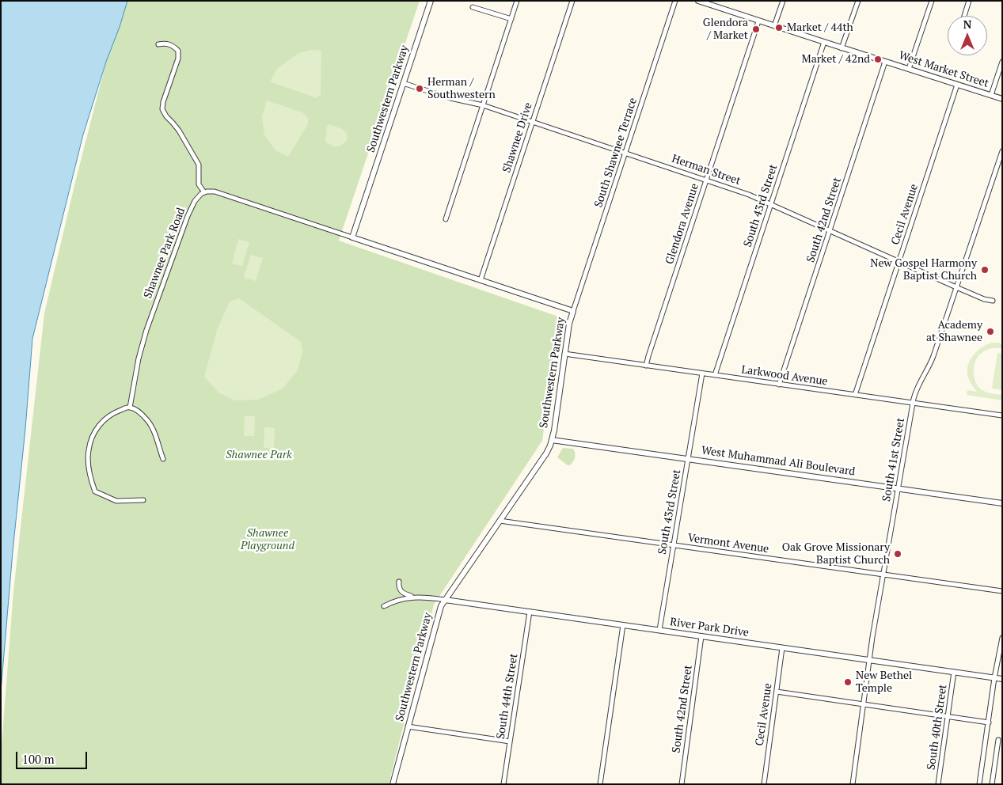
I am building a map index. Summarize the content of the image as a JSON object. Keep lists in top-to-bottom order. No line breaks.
{"streets":{"street":["West Market Street","Southwestern Parkway","Shawnee Drive","South Shawnee Terrace","Herman Street","South 43rd Street","Cecil Avenue","South 42nd Street","Glendora Avenue","Shawnee Park Road","Larkwood Avenue","South 41st Street","West Muhammad Ali Boulevard","Vermont Avenue","River Park Drive","South 44th Street","South 40th Street"]},"crossings":[["West Market Street","South 43rd Street"],["West Market Street","Cecil Avenue"],["West Market Street","South 42nd Street"],["West Market Street","Glendora Avenue"],["Southwestern Parkway","Shawnee Drive"],["Southwestern Parkway","South Shawnee Terrace"],["Southwestern Parkway","Herman Street"],["Southwestern Parkway","Larkwood Avenue"],["Southwestern Parkway","West Muhammad Ali Boulevard"],["Southwestern Parkway","Vermont Avenue"],["Southwestern Parkway","River Park Drive"],["Shawnee Drive","Herman Street"],["South Shawnee Terrace","Herman Street"],["Herman Street","South 43rd Street"],["Herman Street","Cecil Avenue"],["Herman Street","South 42nd Street"],["Herman Street","Glendora Avenue"],["Herman Street","South 41st Street"],["South 43rd Street","Larkwood Avenue"],["South 43rd Street","West Muhammad Ali Boulevard"],["South 43rd Street","Vermont Avenue"],["South 43rd Street","River Park Drive"],["Cecil Avenue","Larkwood Avenue"],["Cecil Avenue","River Park Drive"],["South 42nd Street","Larkwood Avenue"],["South 42nd Street","River Park Drive"],["Glendora Avenue","Larkwood Avenue"],["Larkwood Avenue","South 41st Street"],["South 41st Street","West Muhammad Ali Boulevard"],["South 41st Street","Vermont Avenue"],["South 41st Street","River Park Drive"],["River Park Drive","South 44th Street"],["River Park Drive","South 40th Street"]],"parks":["Shawnee Park","Shawnee Playground"],"places":["Market / 44th","Glendora / Market","Market / 42nd","Herman / Southwestern","New Gospel Harmony Baptist Church","Academy at Shawnee","Oak Grove Missionary Baptist Church","New Bethel Temple"],"scale_bar":"100 m","north":"top"}
